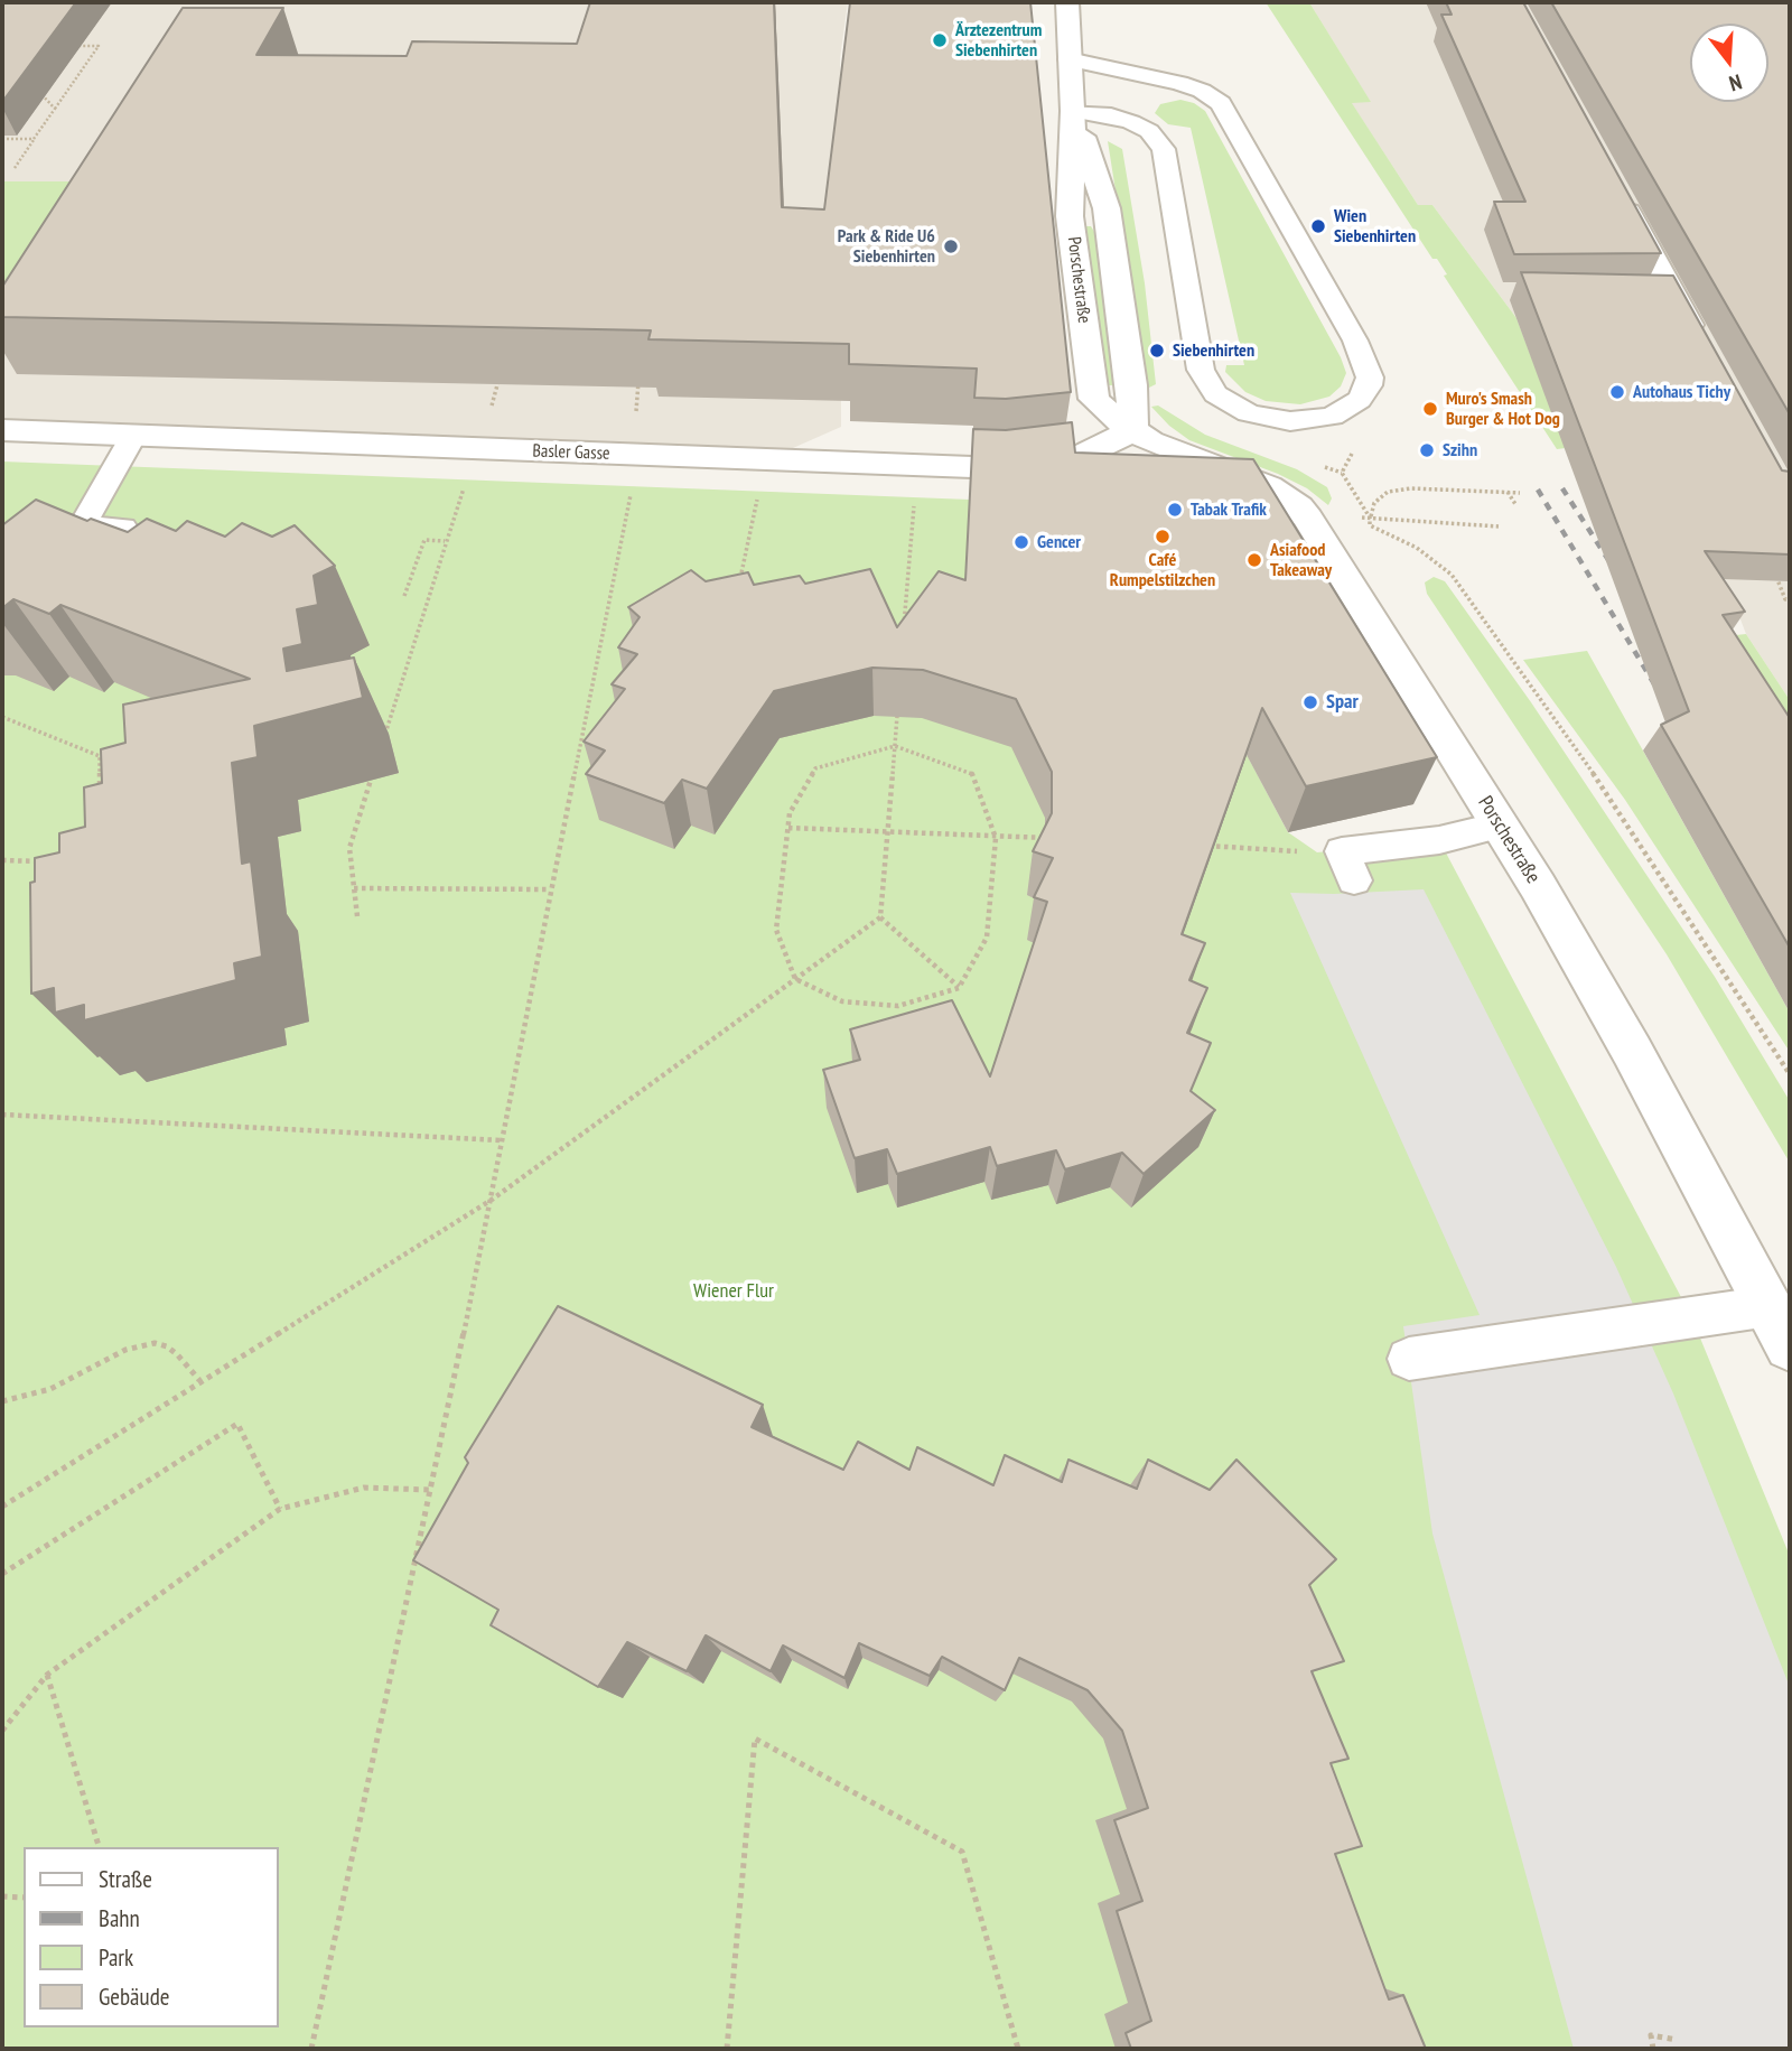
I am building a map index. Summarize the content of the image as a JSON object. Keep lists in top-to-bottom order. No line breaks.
{"streets":{"street":["Porschestraße","Basler Gasse"]},"crossings":[["Porschestraße","Basler Gasse"]],"parks":["Wiener Flur"],"places":["Ärztezentrum Siebenhirten","Wien Siebenhirten","Park & Ride U6 Siebenhirten","Siebenhirten","Autohaus Tichy","Muro's Smash Burger & Hot Dog","Szihn","Tabak Trafik","Café Rumpelstilzchen","Gencer","Asiafood Takeaway","Spar"],"legend":["Straße","Bahn","Park","Gebäude"],"north":"bottom"}
